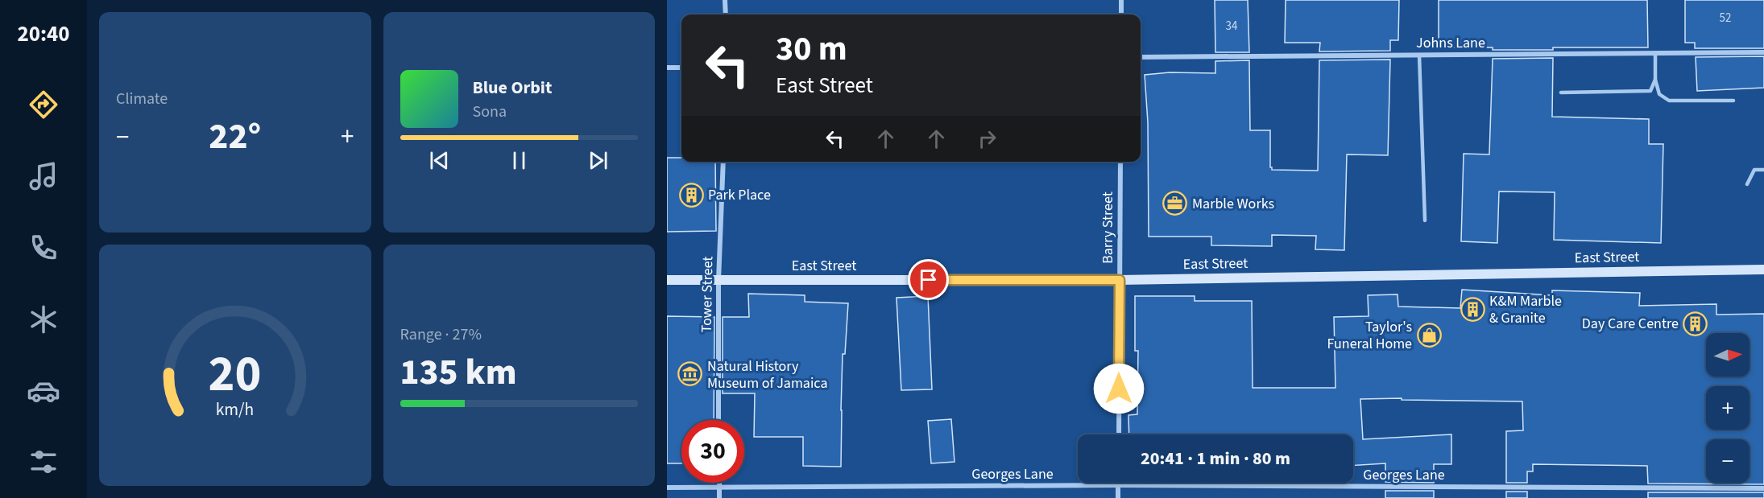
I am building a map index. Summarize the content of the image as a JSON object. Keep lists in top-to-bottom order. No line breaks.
{"streets":{"main road":["East Street"],"street":["Johns Lane","Barry Street","Tower Street","Georges Lane"]},"crossings":[["Barry Street","East Street"],["East Street","Tower Street"]],"places":{"building":["Park Place","K&M Marble & Granite","Day Care Centre"],"office":["Marble Works"],"shop":["Taylor's Funeral Home"],"museum":["Natural History Museum of Jamaica"]},"house_numbers":["52","34"],"north":"right","page":{"tabs":"20:40","tile":["Climate",["Range · 27%","135 km"]],"turn":["30 m","East Street"],"song":["Blue Orbit","Sona"],"heat":["−","22°","+"],"map_buttons":["+","−"],"limit":"30","trip":"20:41 · 1 min · 80 m","gauge":["20","km/h"]}}
